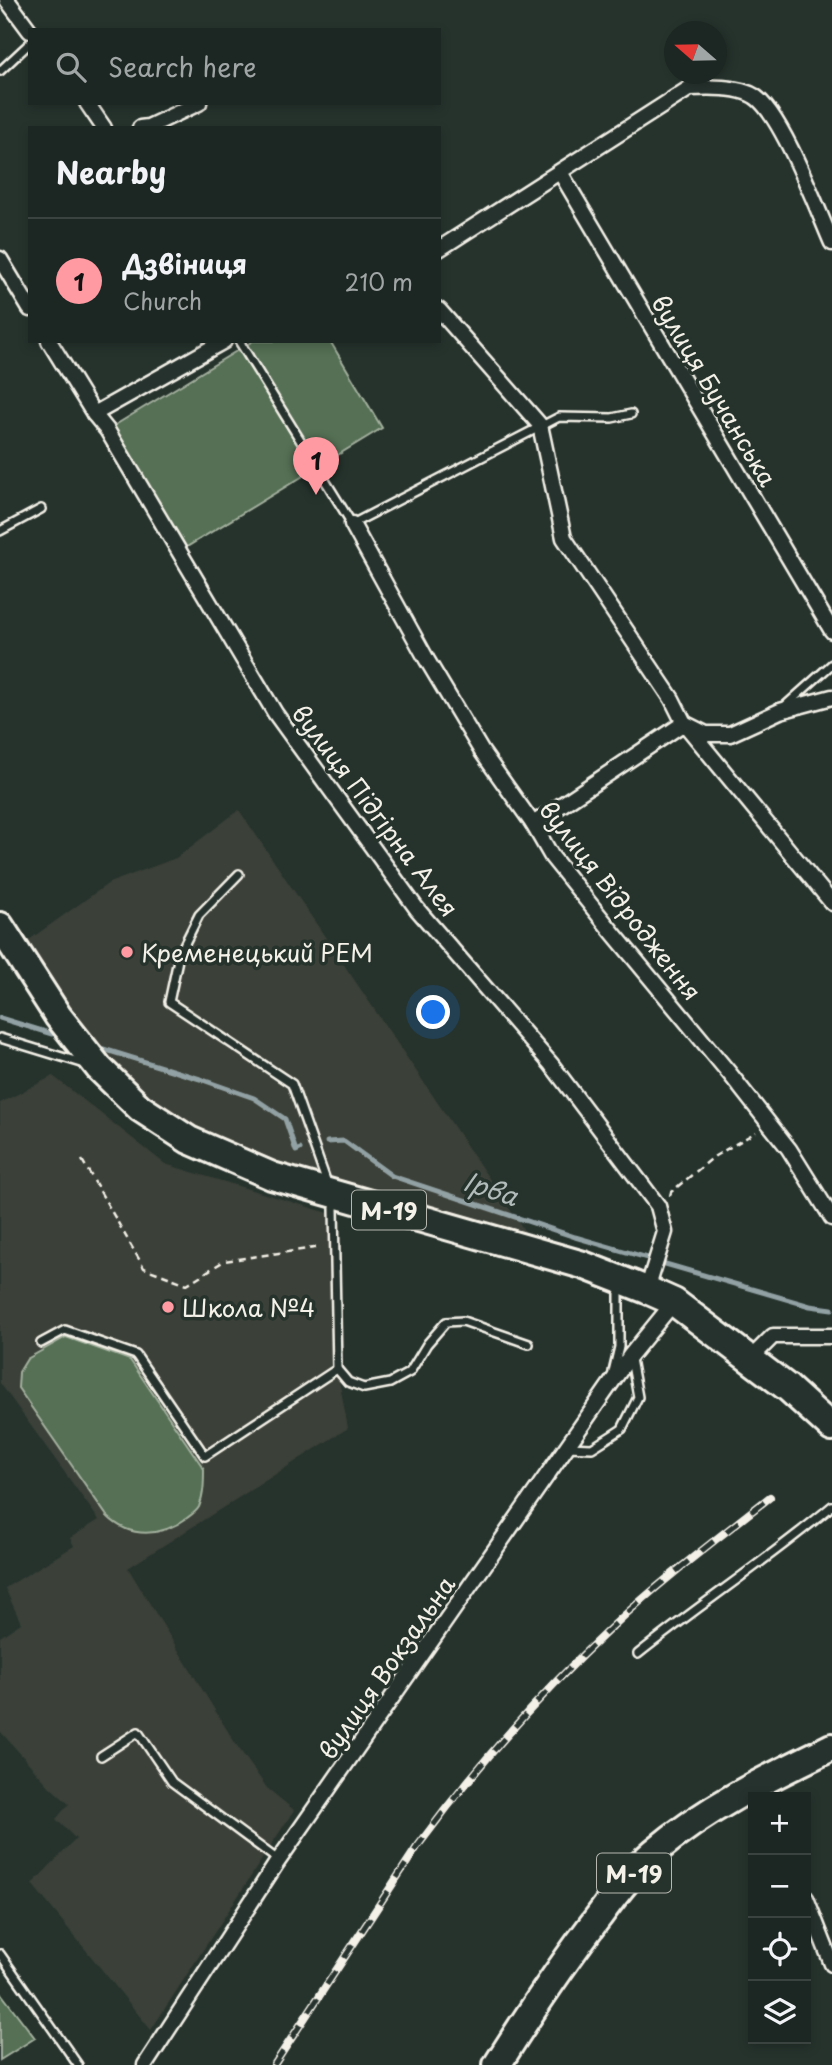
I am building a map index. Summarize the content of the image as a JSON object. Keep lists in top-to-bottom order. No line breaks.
{"streets":{"highway":["М-19"],"street":["вулиця Бучанська","вулиця Підгірна Алея","вулиця Відродження","вулиця Вокзальна"]},"crossings":[["М-19","вулиця Вокзальна"]],"water":["Ірва"],"places":["Кременецький РЕМ","Школа №4"],"north":"left","page":{"search":"Search here","heading":"Nearby","list":[{"mark":"1","name":"Дзвіниця","note":"Church","value":"210 m"}],"pins":"1","map_buttons":["+","−"]}}
